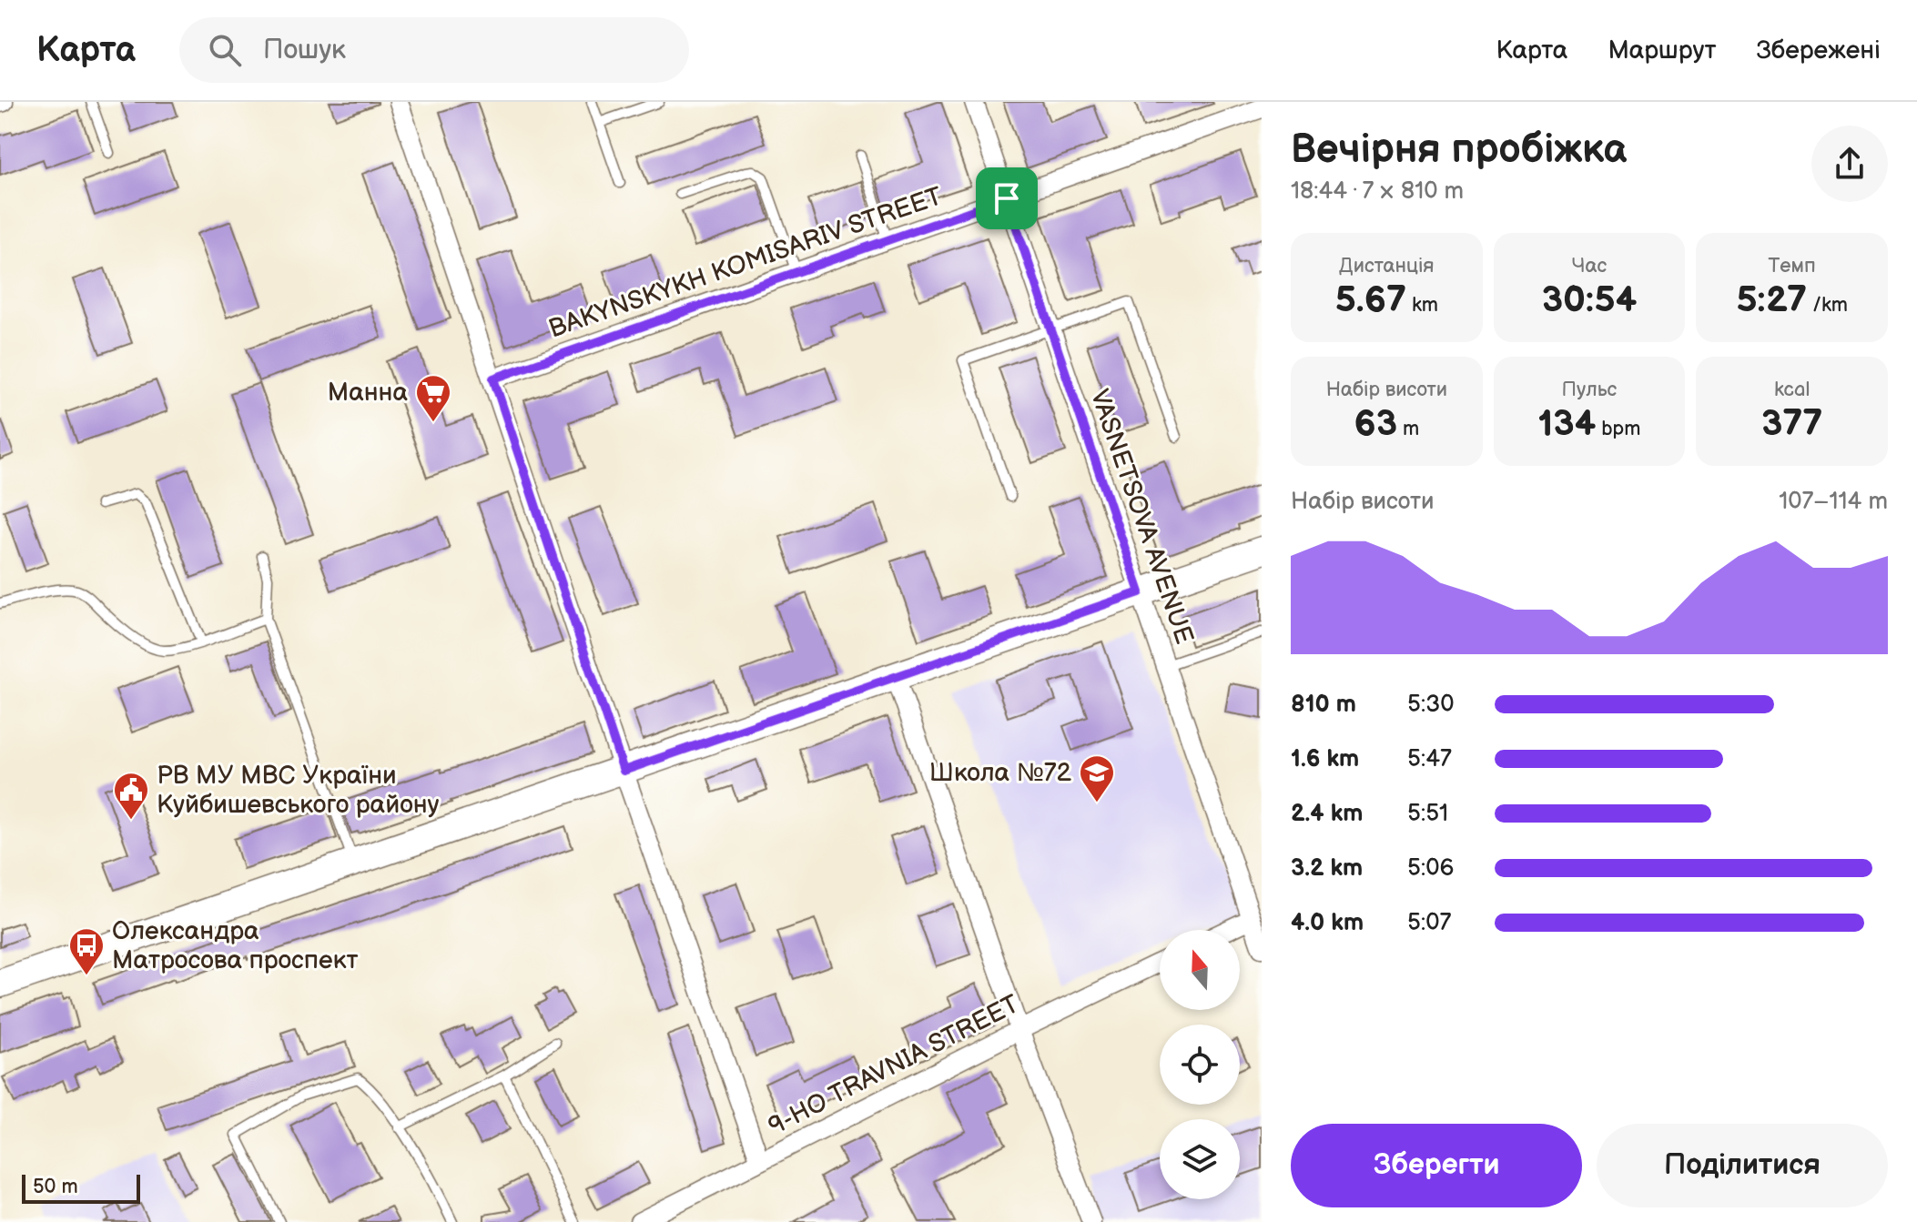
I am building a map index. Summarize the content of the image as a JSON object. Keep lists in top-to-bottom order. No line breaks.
{"streets":{"street":["BAKYNSKYKH KOMISARIV STREET","VASNETSOVA AVENUE","9-HO TRAVNIA STREET"]},"crossings":[["BAKYNSKYKH KOMISARIV STREET","VASNETSOVA AVENUE"]],"places":{"supermarket":["Манна"],"school or university":["Школа №72"],"public building":["РВ МУ МВС України Куйбишевського району"],"bus stop":["Олександра Матросова проспект"]},"scale_bar":"50 m","north":"top","page":{"header":"Карта","search":"Пошук","nav":["Карта","Маршрут","Збережені"],"heading":["Вечірня пробіжка","18:44 · 7 × 810 m"],"stats":[["Дистанція","5.67 km"],["Час","30:54"],["Темп","5:27 /km"],["Набір висоти","63 m"],["Пульс","134 bpm"],["kcal","377"]],"chart":["Набір висоти","107–114 m"],"list":[{"name":"810 m","note":"5:30"},{"name":"1.6 km","note":"5:47"},{"name":"2.4 km","note":"5:51"},{"name":"3.2 km","note":"5:06"},{"name":"4.0 km","note":"5:07"}],"buttons":["Зберегти","Поділитися"],"scale":"50 m"}}
